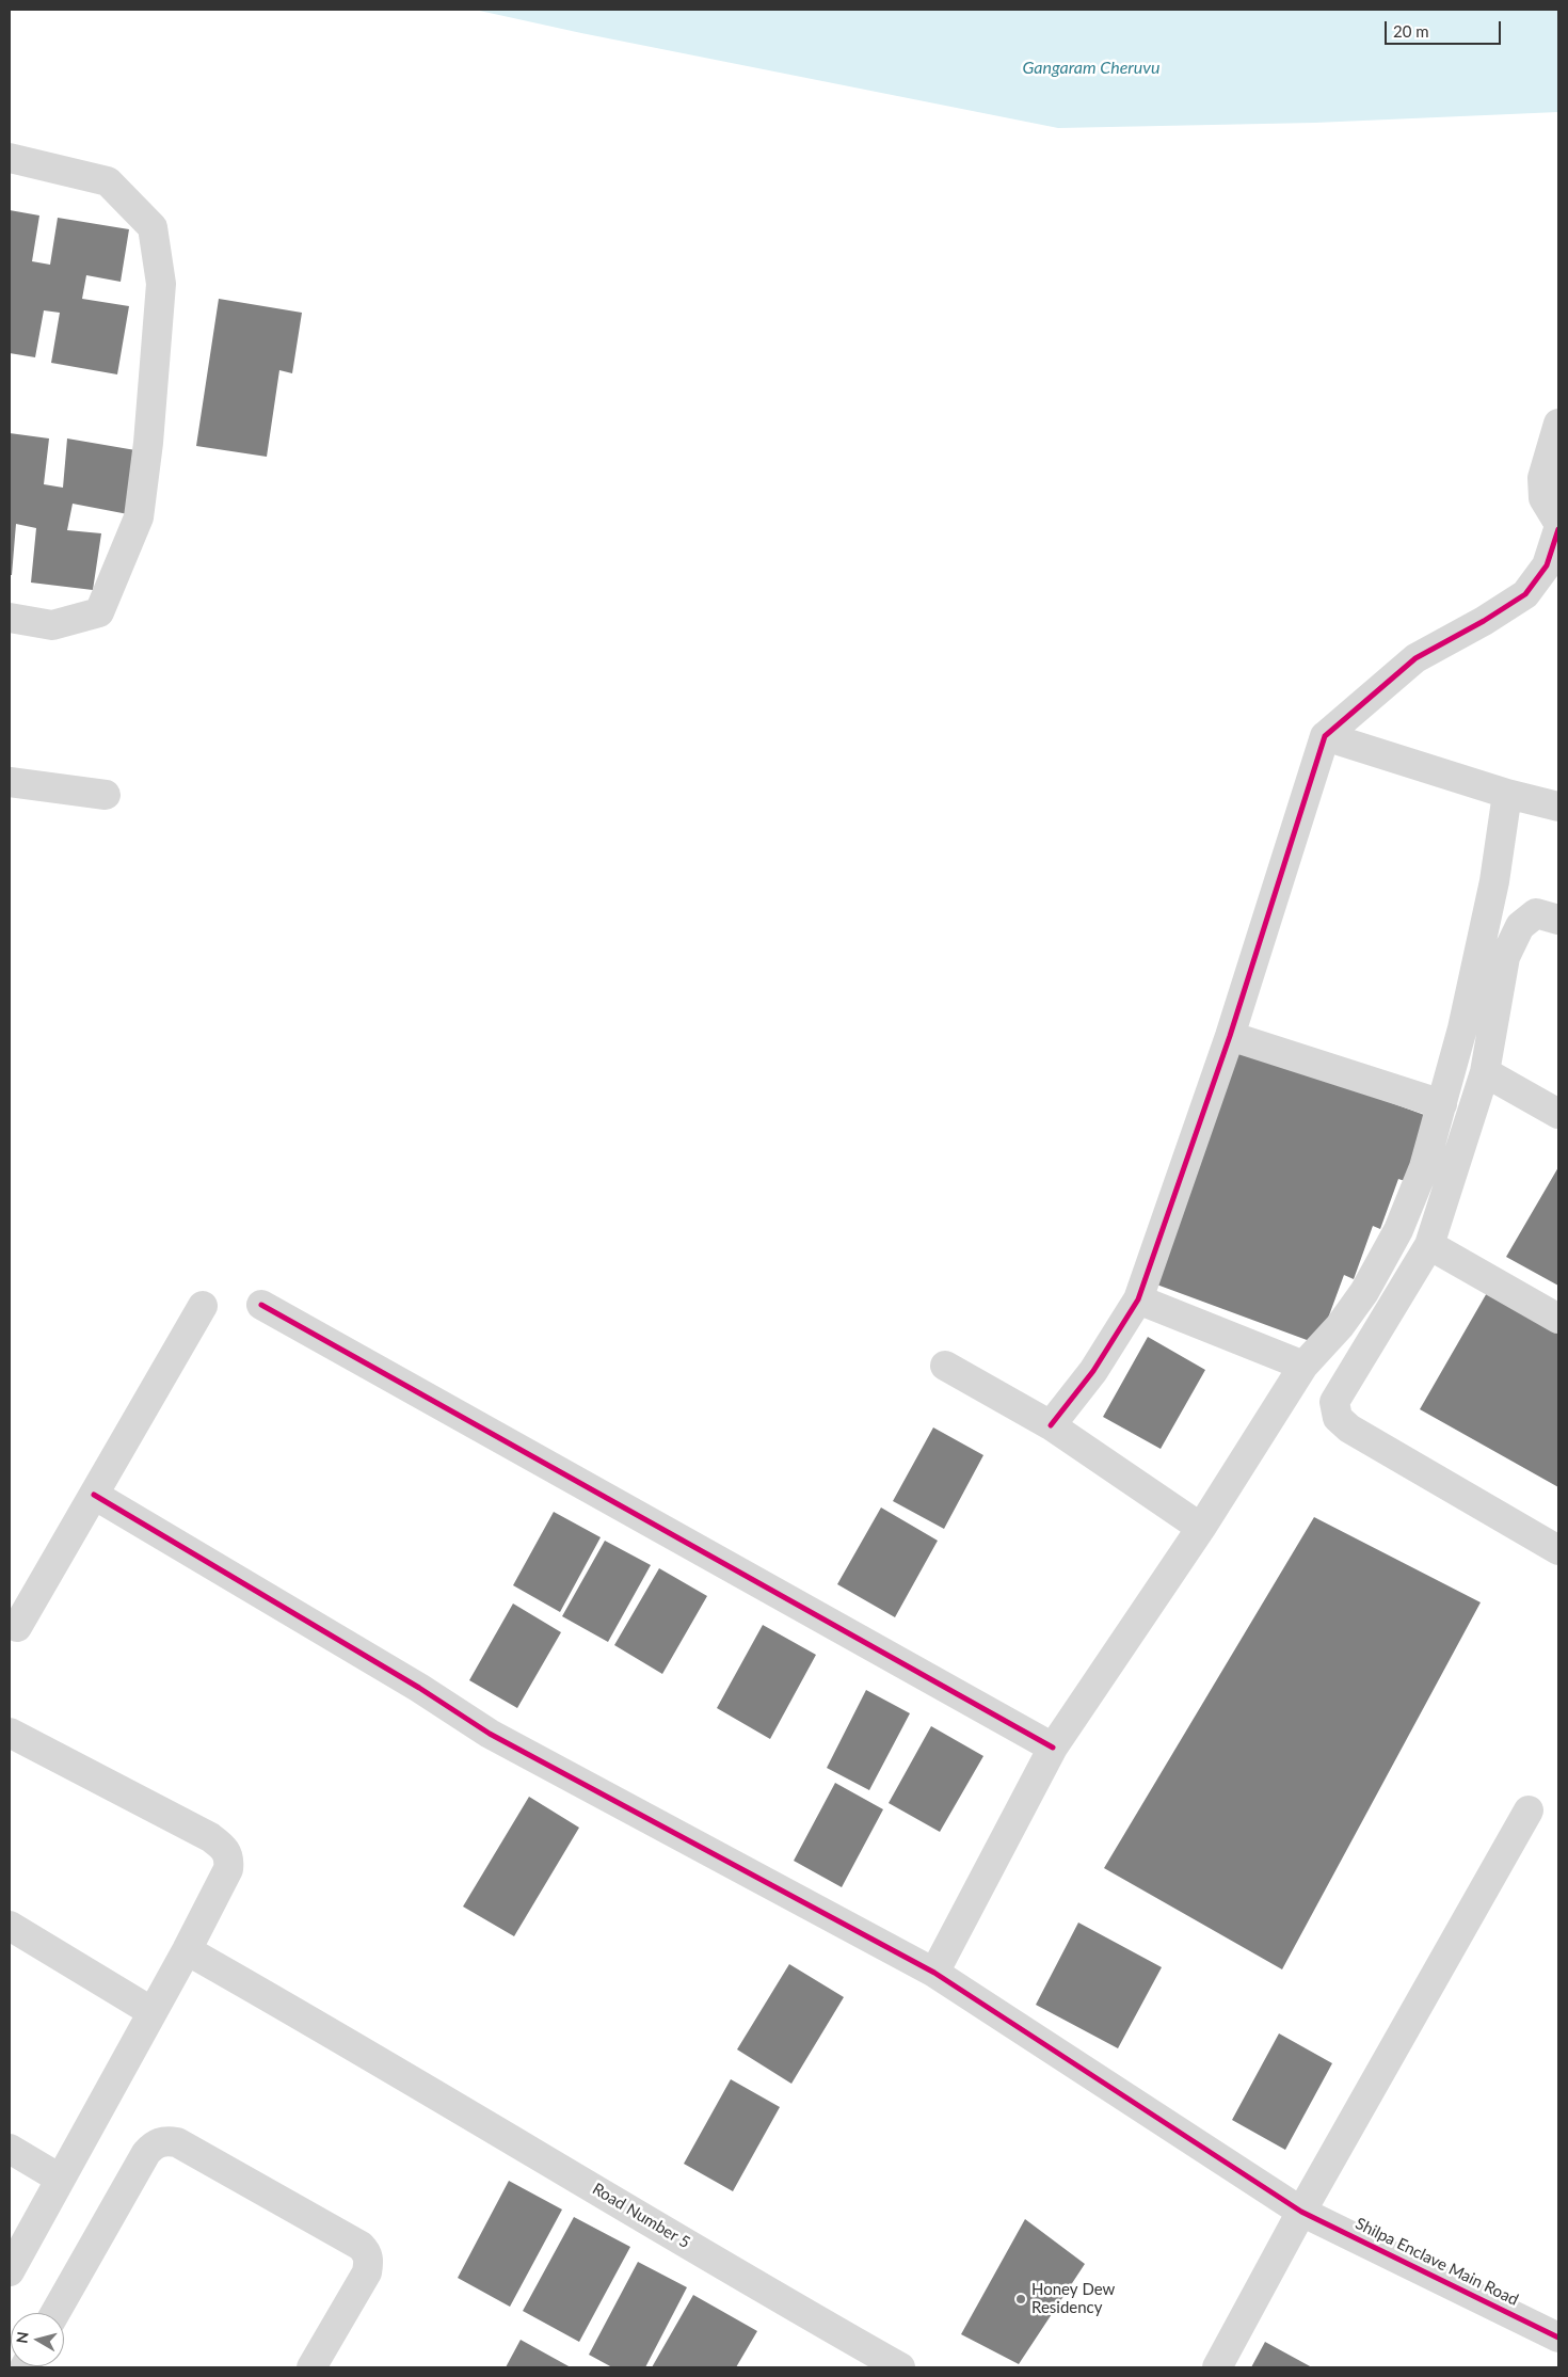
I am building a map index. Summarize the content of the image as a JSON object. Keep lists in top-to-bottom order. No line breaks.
{"streets":{"street":["Road Number 5","Shilpa Enclave Main Road"]},"water":["Gangaram Cheruvu"],"places":["Honey Dew Residency"],"scale_bar":"20 m","north":"left"}
